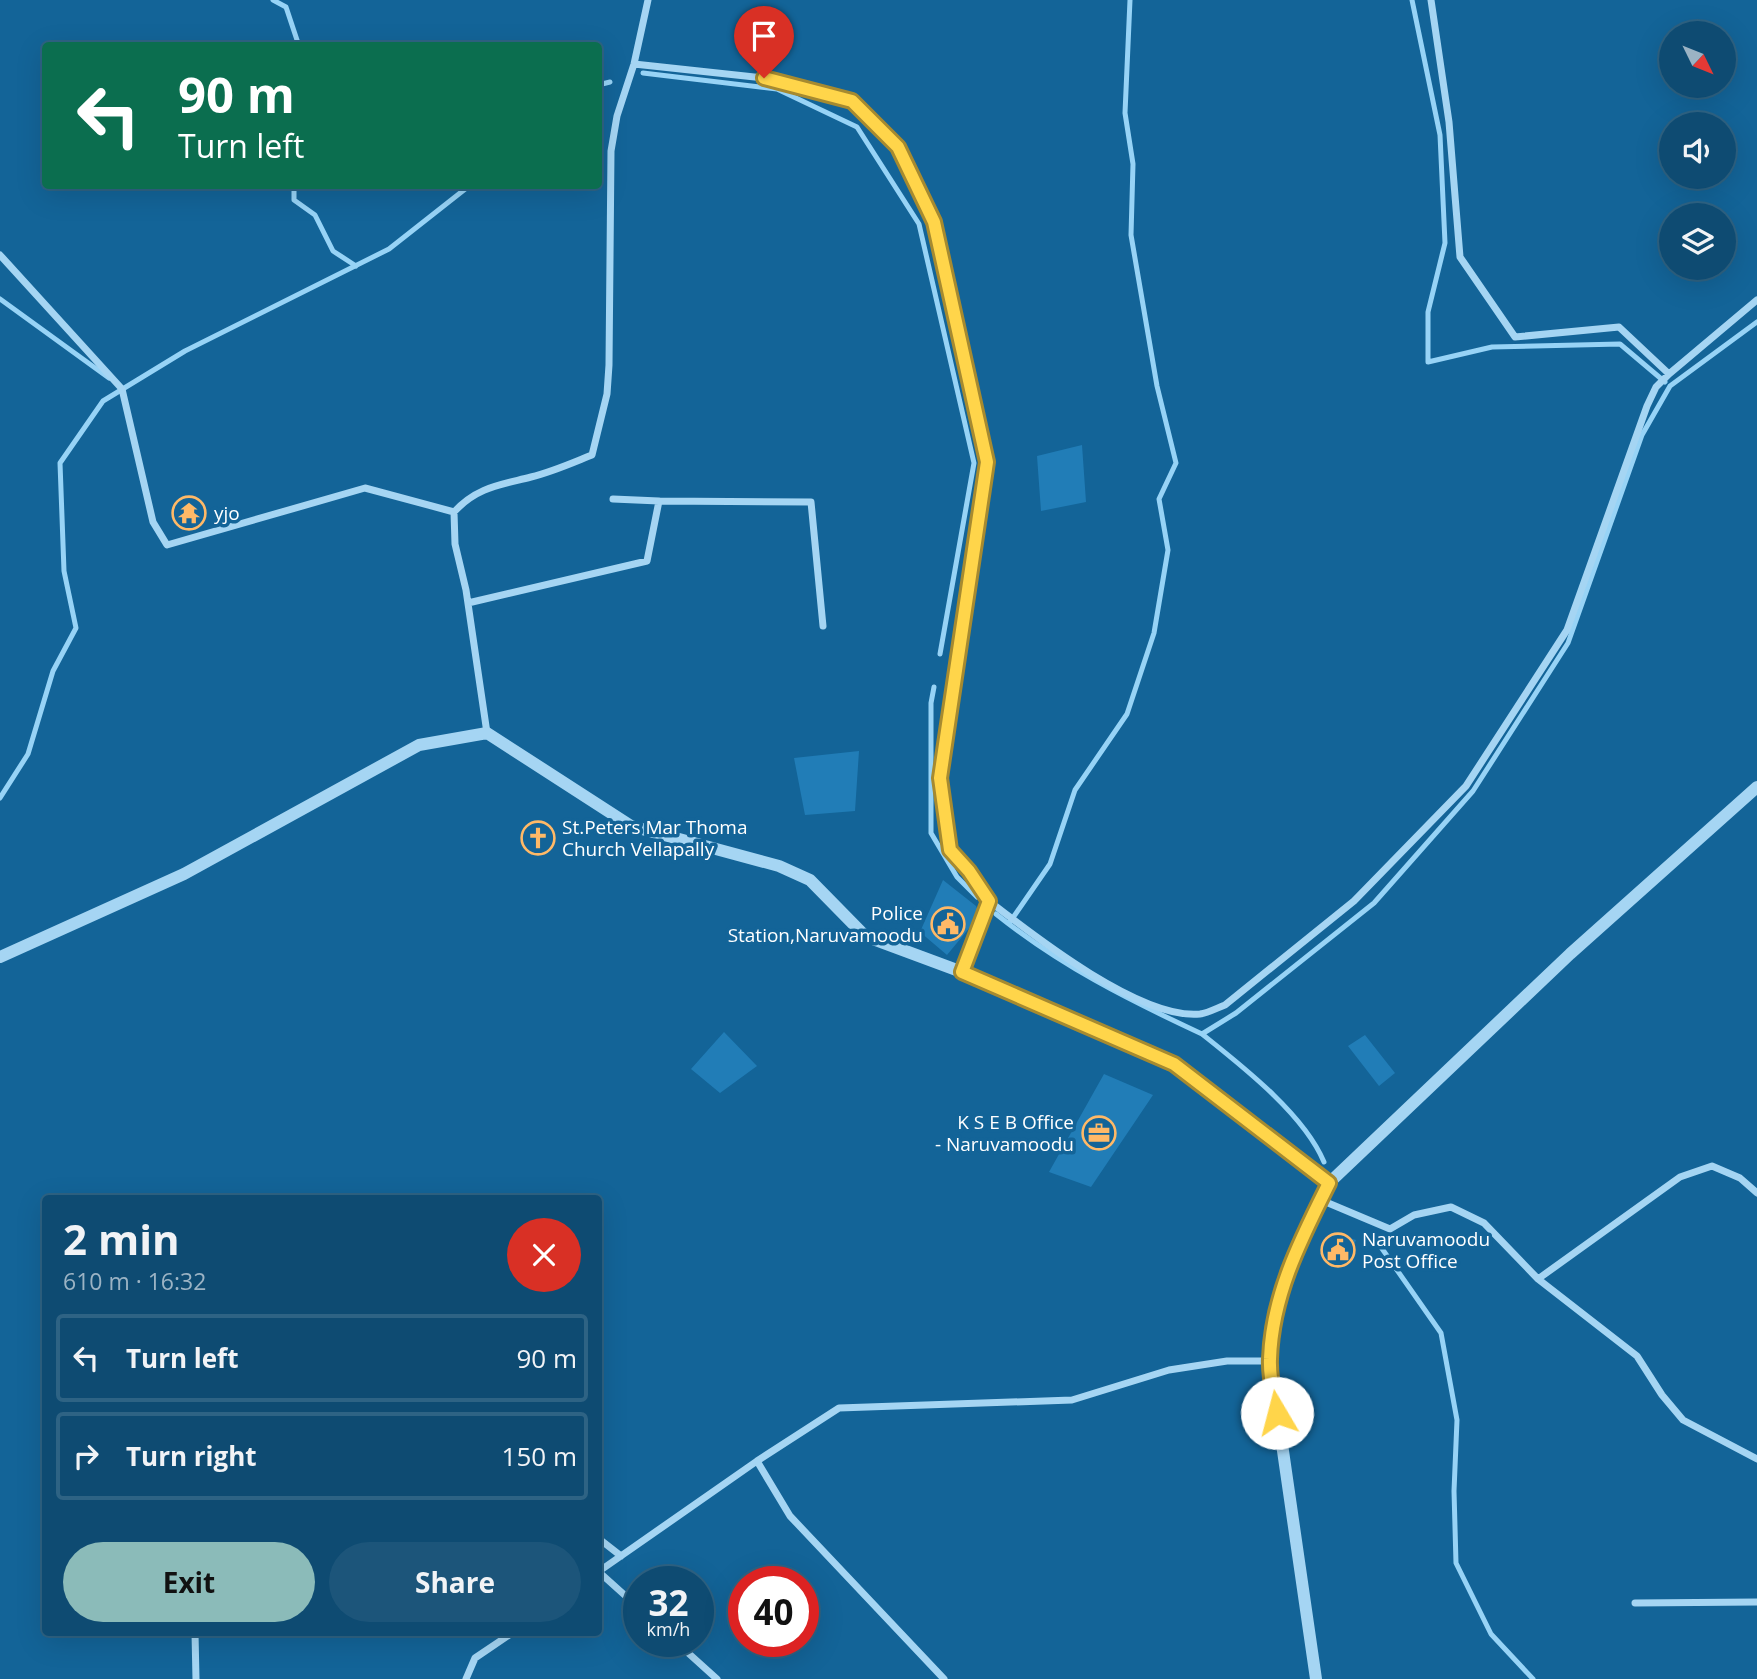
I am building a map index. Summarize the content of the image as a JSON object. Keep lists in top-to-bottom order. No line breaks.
{"places":{"temple":["yjo"],"church":["St.Peters Mar Thoma Church Vellapally"],"public building":["Police Station,Naruvamoodu","Naruvamoodu Post Office"],"office":["K S E B Office - Naruvamoodu"]},"north":"bottom right","page":{"turn":["90 m","Turn left"],"heading":["2 min","610 m · 16:32"],"list":[{"name":"Turn left","value":"90 m"},{"name":"Turn right","value":"150 m"}],"buttons":["Exit","Share"],"speed":"32 km/h","limit":"40"}}
